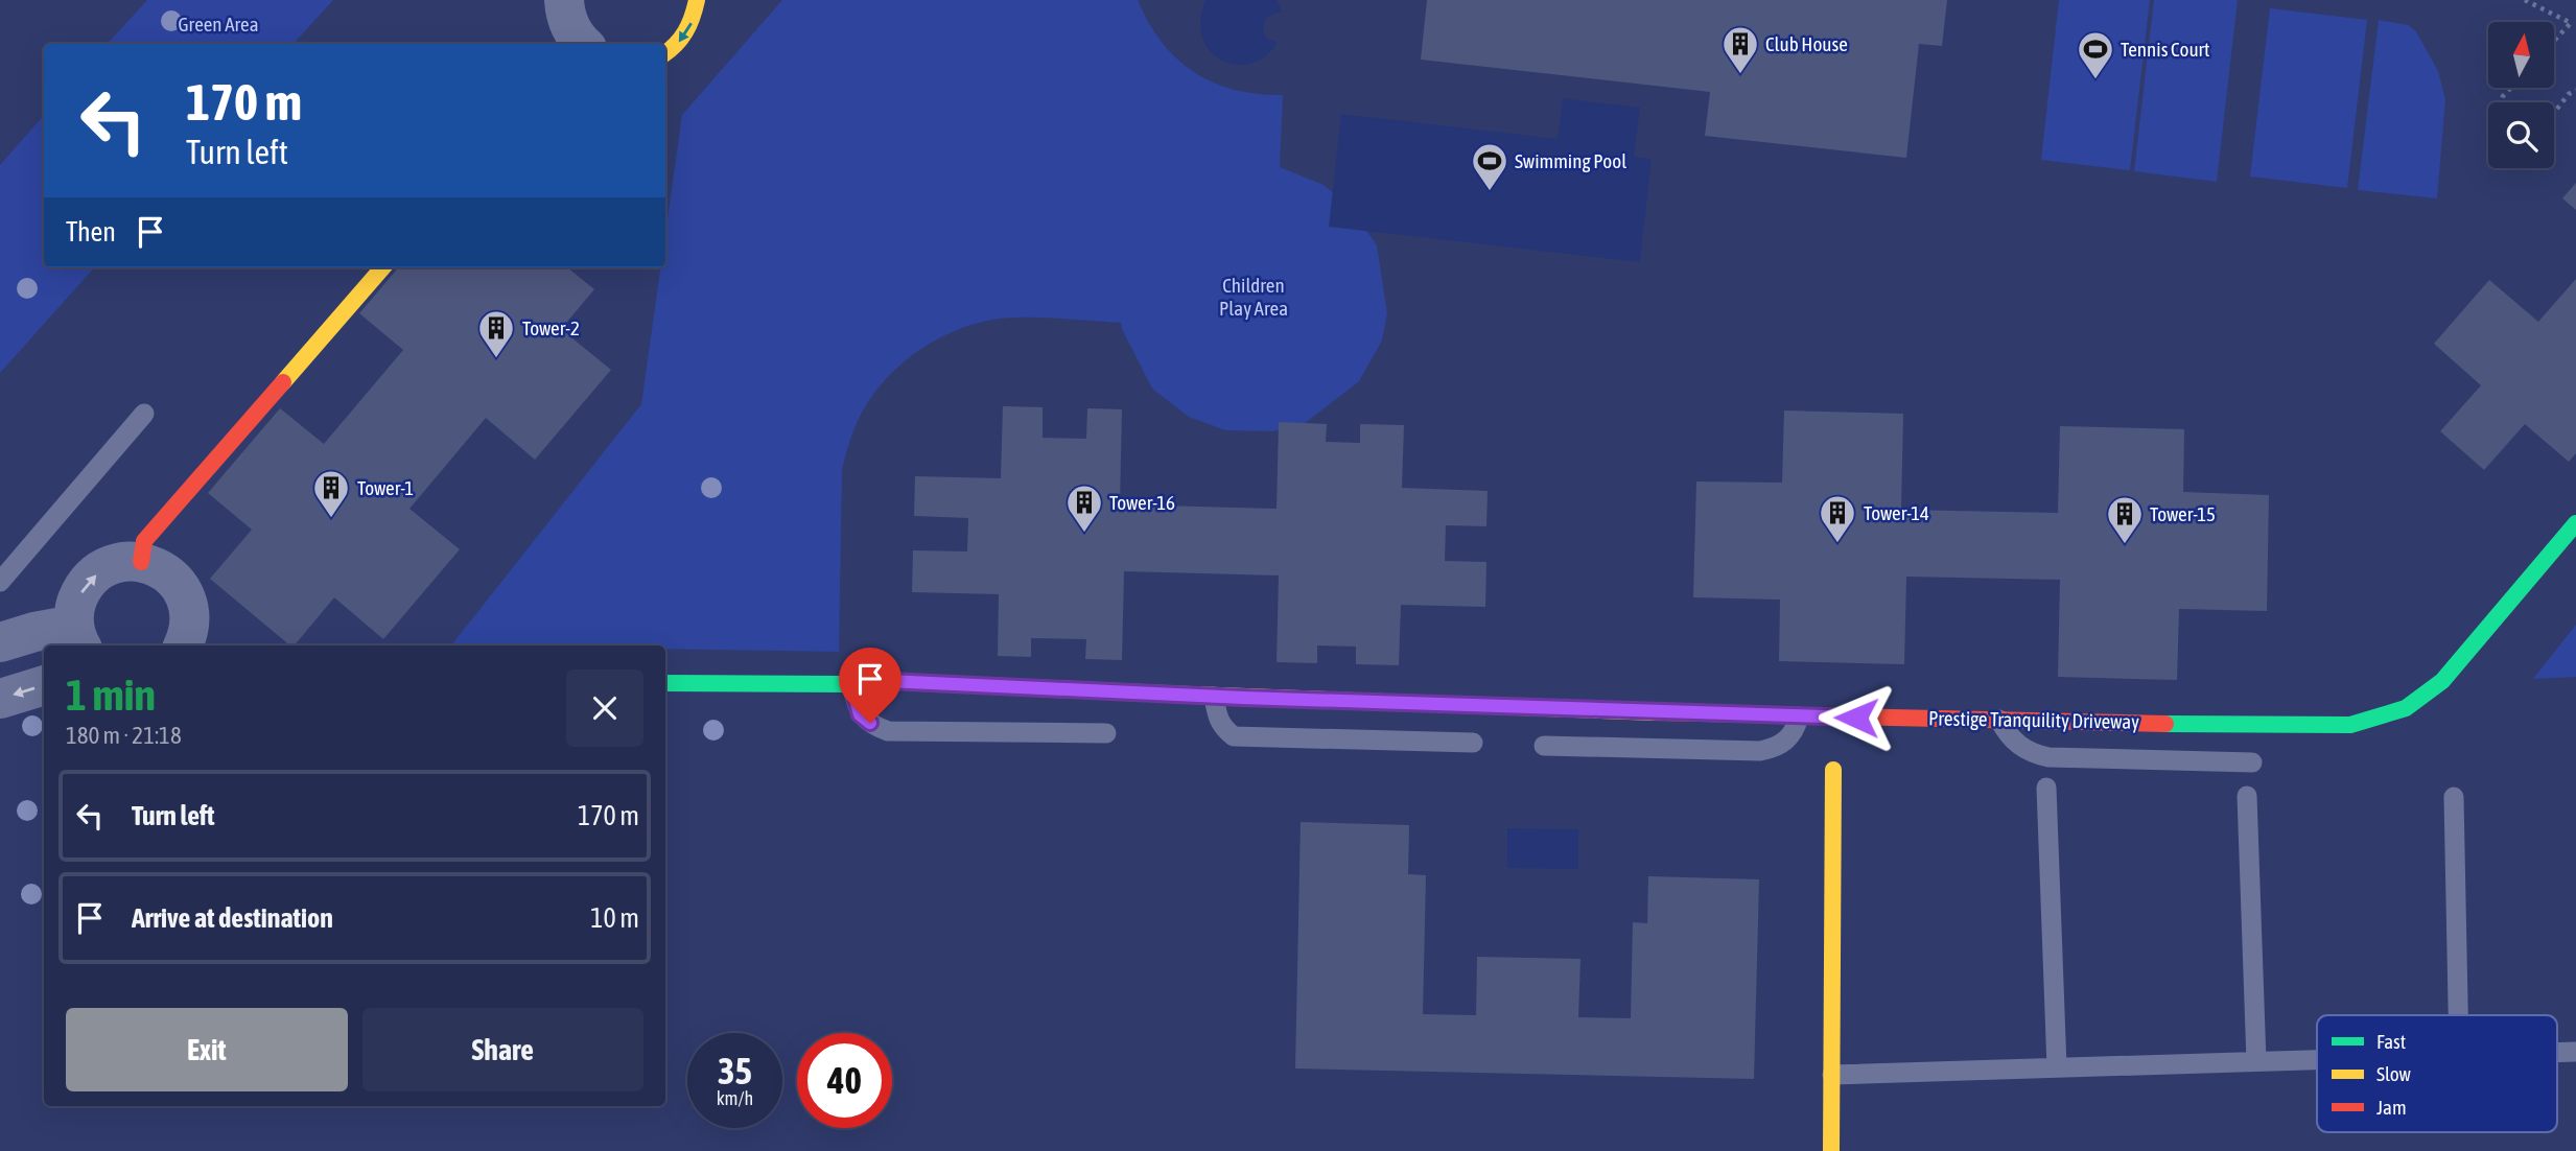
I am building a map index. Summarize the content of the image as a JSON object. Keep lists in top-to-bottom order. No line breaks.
{"streets":{"street":["Prestige Tranquility Driveway"]},"parks":["Green Area","Children Play Area"],"places":{"building":["Club House","Tower-2","Tower-1","Tower-16","Tower-14","Tower-15"],"sports":["Tennis Court","Swimming Pool"]},"legend":["Fast","Slow","Jam"],"north":"top","page":{"turn":["170 m","Turn left"],"then":"Then","heading":["1 min","180 m · 21:18"],"list":[{"name":"Turn left","value":"170 m"},{"name":"Arrive at destination","value":"10 m"}],"buttons":["Exit","Share"],"speed":"35 km/h","limit":"40"}}
